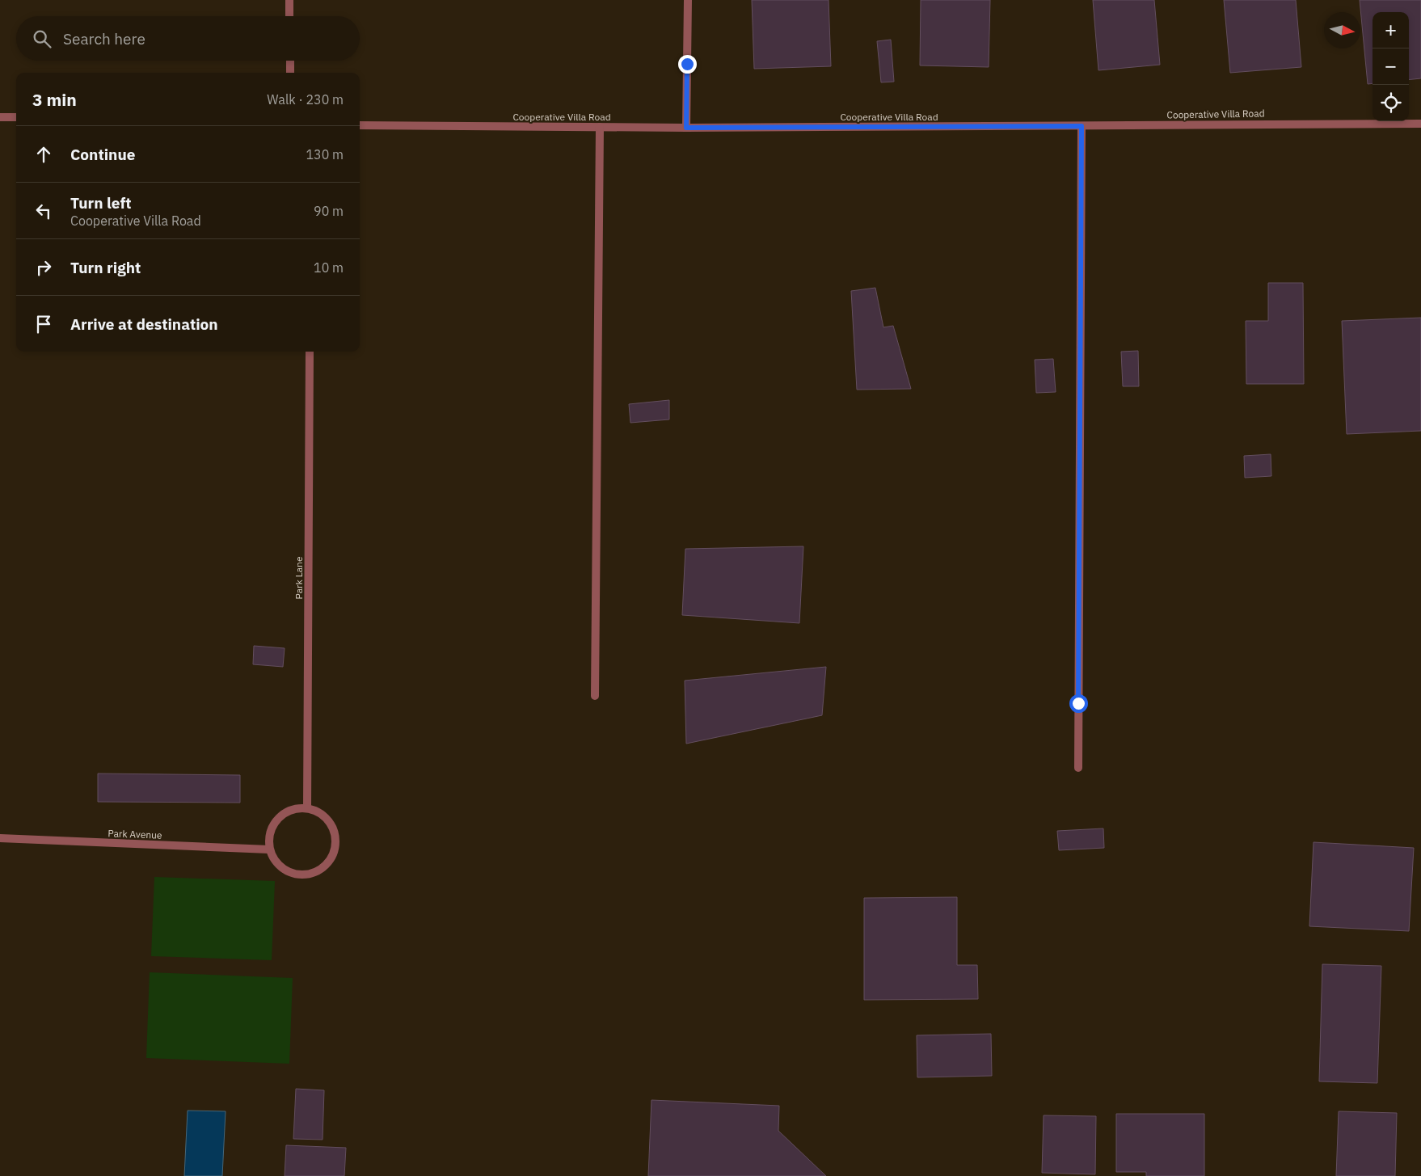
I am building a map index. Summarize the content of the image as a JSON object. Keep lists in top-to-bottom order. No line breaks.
{"streets":{"street":["Cooperative Villa Road","Park Lane","Park Avenue"]},"crossings":[["Park Lane","Park Avenue"]],"north":"right","page":{"map_buttons":["+","−"],"search":"Search here","heading":["3 min","Walk · 230 m"],"list":[["Continue","130 m"],["Turn left","Cooperative Villa Road","90 m"],["Turn right","10 m"],"Arrive at destination"]}}
